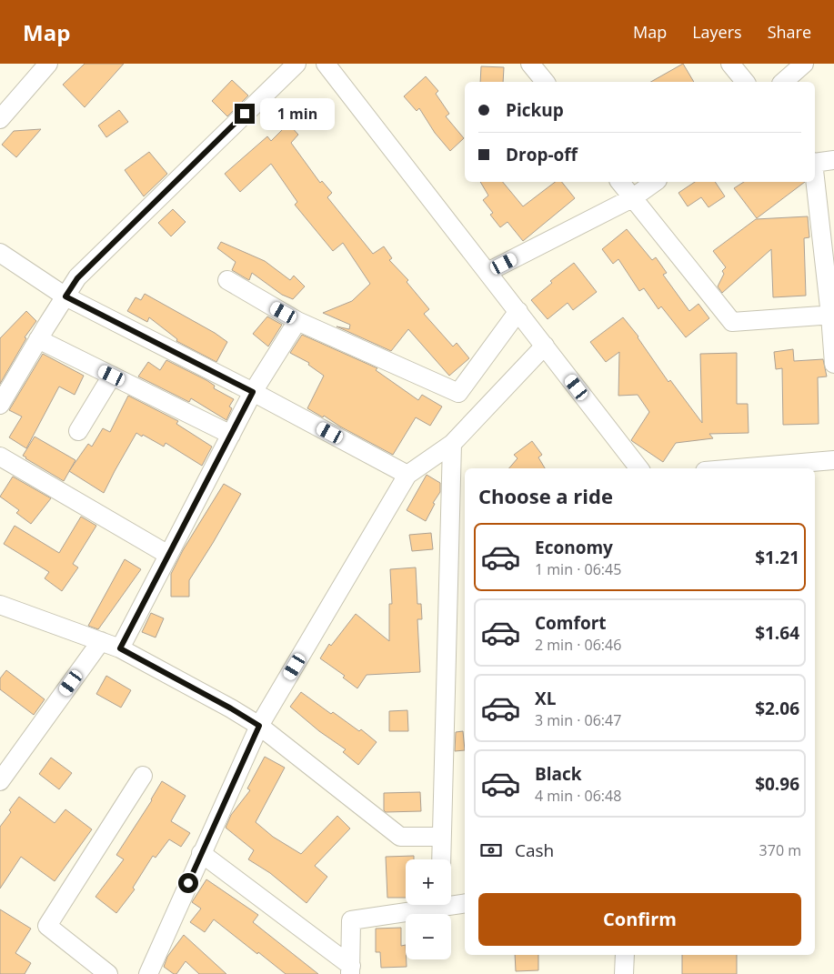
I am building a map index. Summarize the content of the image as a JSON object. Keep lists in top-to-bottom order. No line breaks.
{"page":{"header":"Map","nav":["Map","Layers","Share"],"banner":["Pickup","Drop-off"],"bubble":"1 min","heading":"Choose a ride","list":[{"name":"Economy","note":"1 min · 06:45","value":"$1.21"},{"name":"Comfort","note":"2 min · 06:46","value":"$1.64"},{"name":"XL","note":"3 min · 06:47","value":"$2.06"},{"name":"Black","note":"4 min · 06:48","value":"$0.96"}],"pay":["Cash","370 m"],"map_buttons":["+","−"],"buttons":"Confirm"}}
